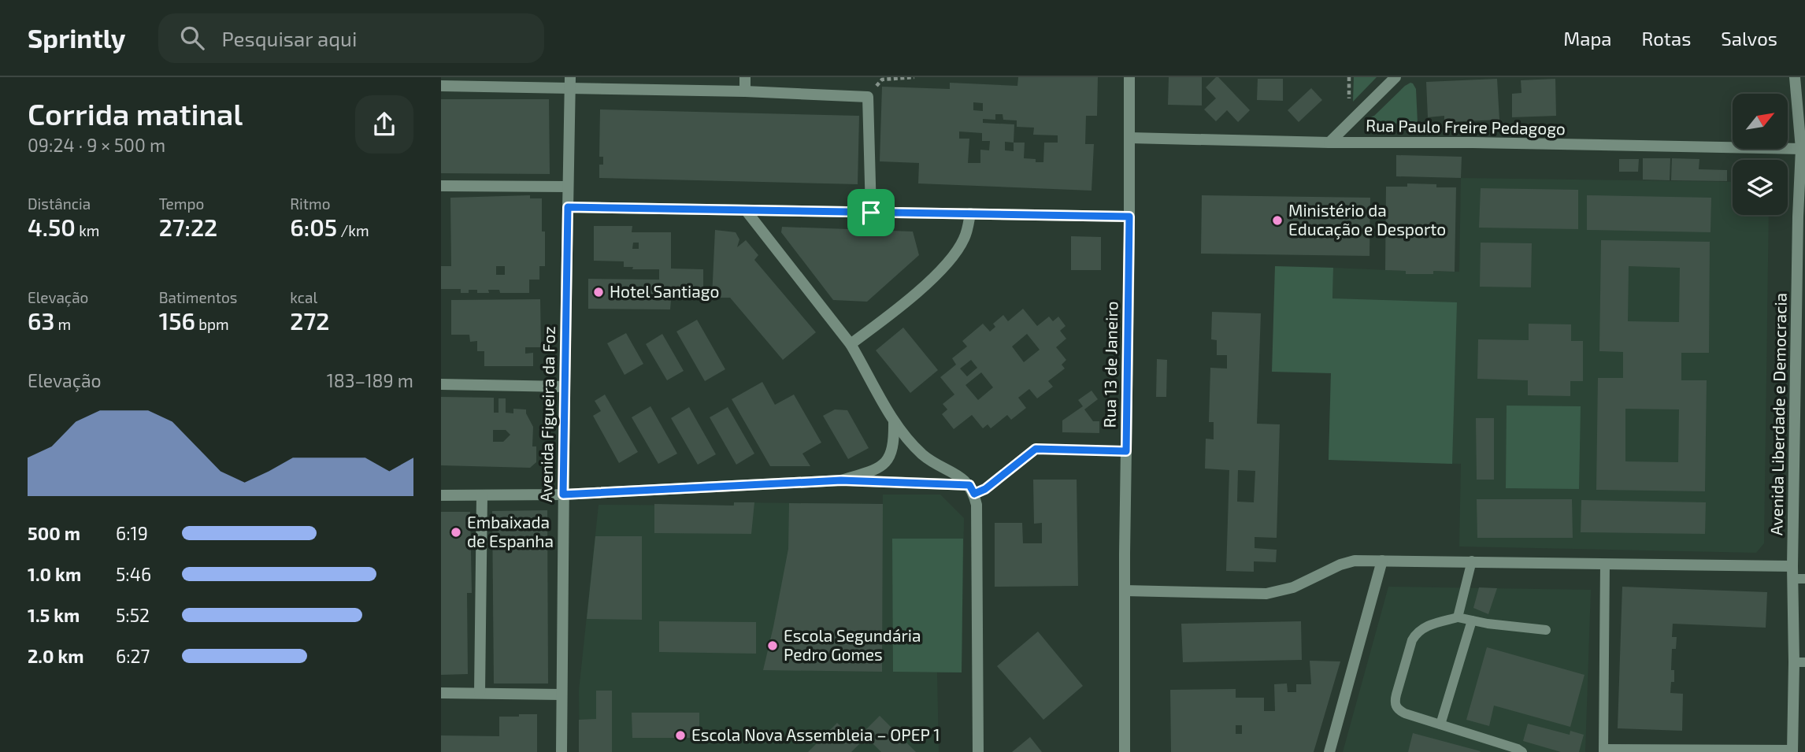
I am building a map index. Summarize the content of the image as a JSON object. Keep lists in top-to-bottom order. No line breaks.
{"streets":{"street":["Rua Paulo Freire Pedagogo","Rua 13 de Janeiro","Avenida Figueira da Foz","Avenida Liberdade e Democracia"]},"crossings":[["Rua Paulo Freire Pedagogo","Rua 13 de Janeiro"],["Rua Paulo Freire Pedagogo","Avenida Liberdade e Democracia"]],"places":["Ministério da Educação e Desporto","Hotel Santiago","Embaixada de Espanha","Escola Segundária Pedro Gomes","Escola Nova Assembleia – OPEP 1"],"north":"top right","page":{"header":"Sprintly","search":"Pesquisar aqui","nav":["Mapa","Rotas","Salvos"],"heading":["Corrida matinal","09:24 · 9 × 500 m"],"stats":[["Distância","4.50 km"],["Tempo","27:22"],["Ritmo","6:05 /km"],["Elevação","63 m"],["Batimentos","156 bpm"],["kcal","272"]],"chart":["Elevação","183–189 m"],"list":[{"name":"500 m","note":"6:19"},{"name":"1.0 km","note":"5:46"},{"name":"1.5 km","note":"5:52"},{"name":"2.0 km","note":"6:27"}]}}
